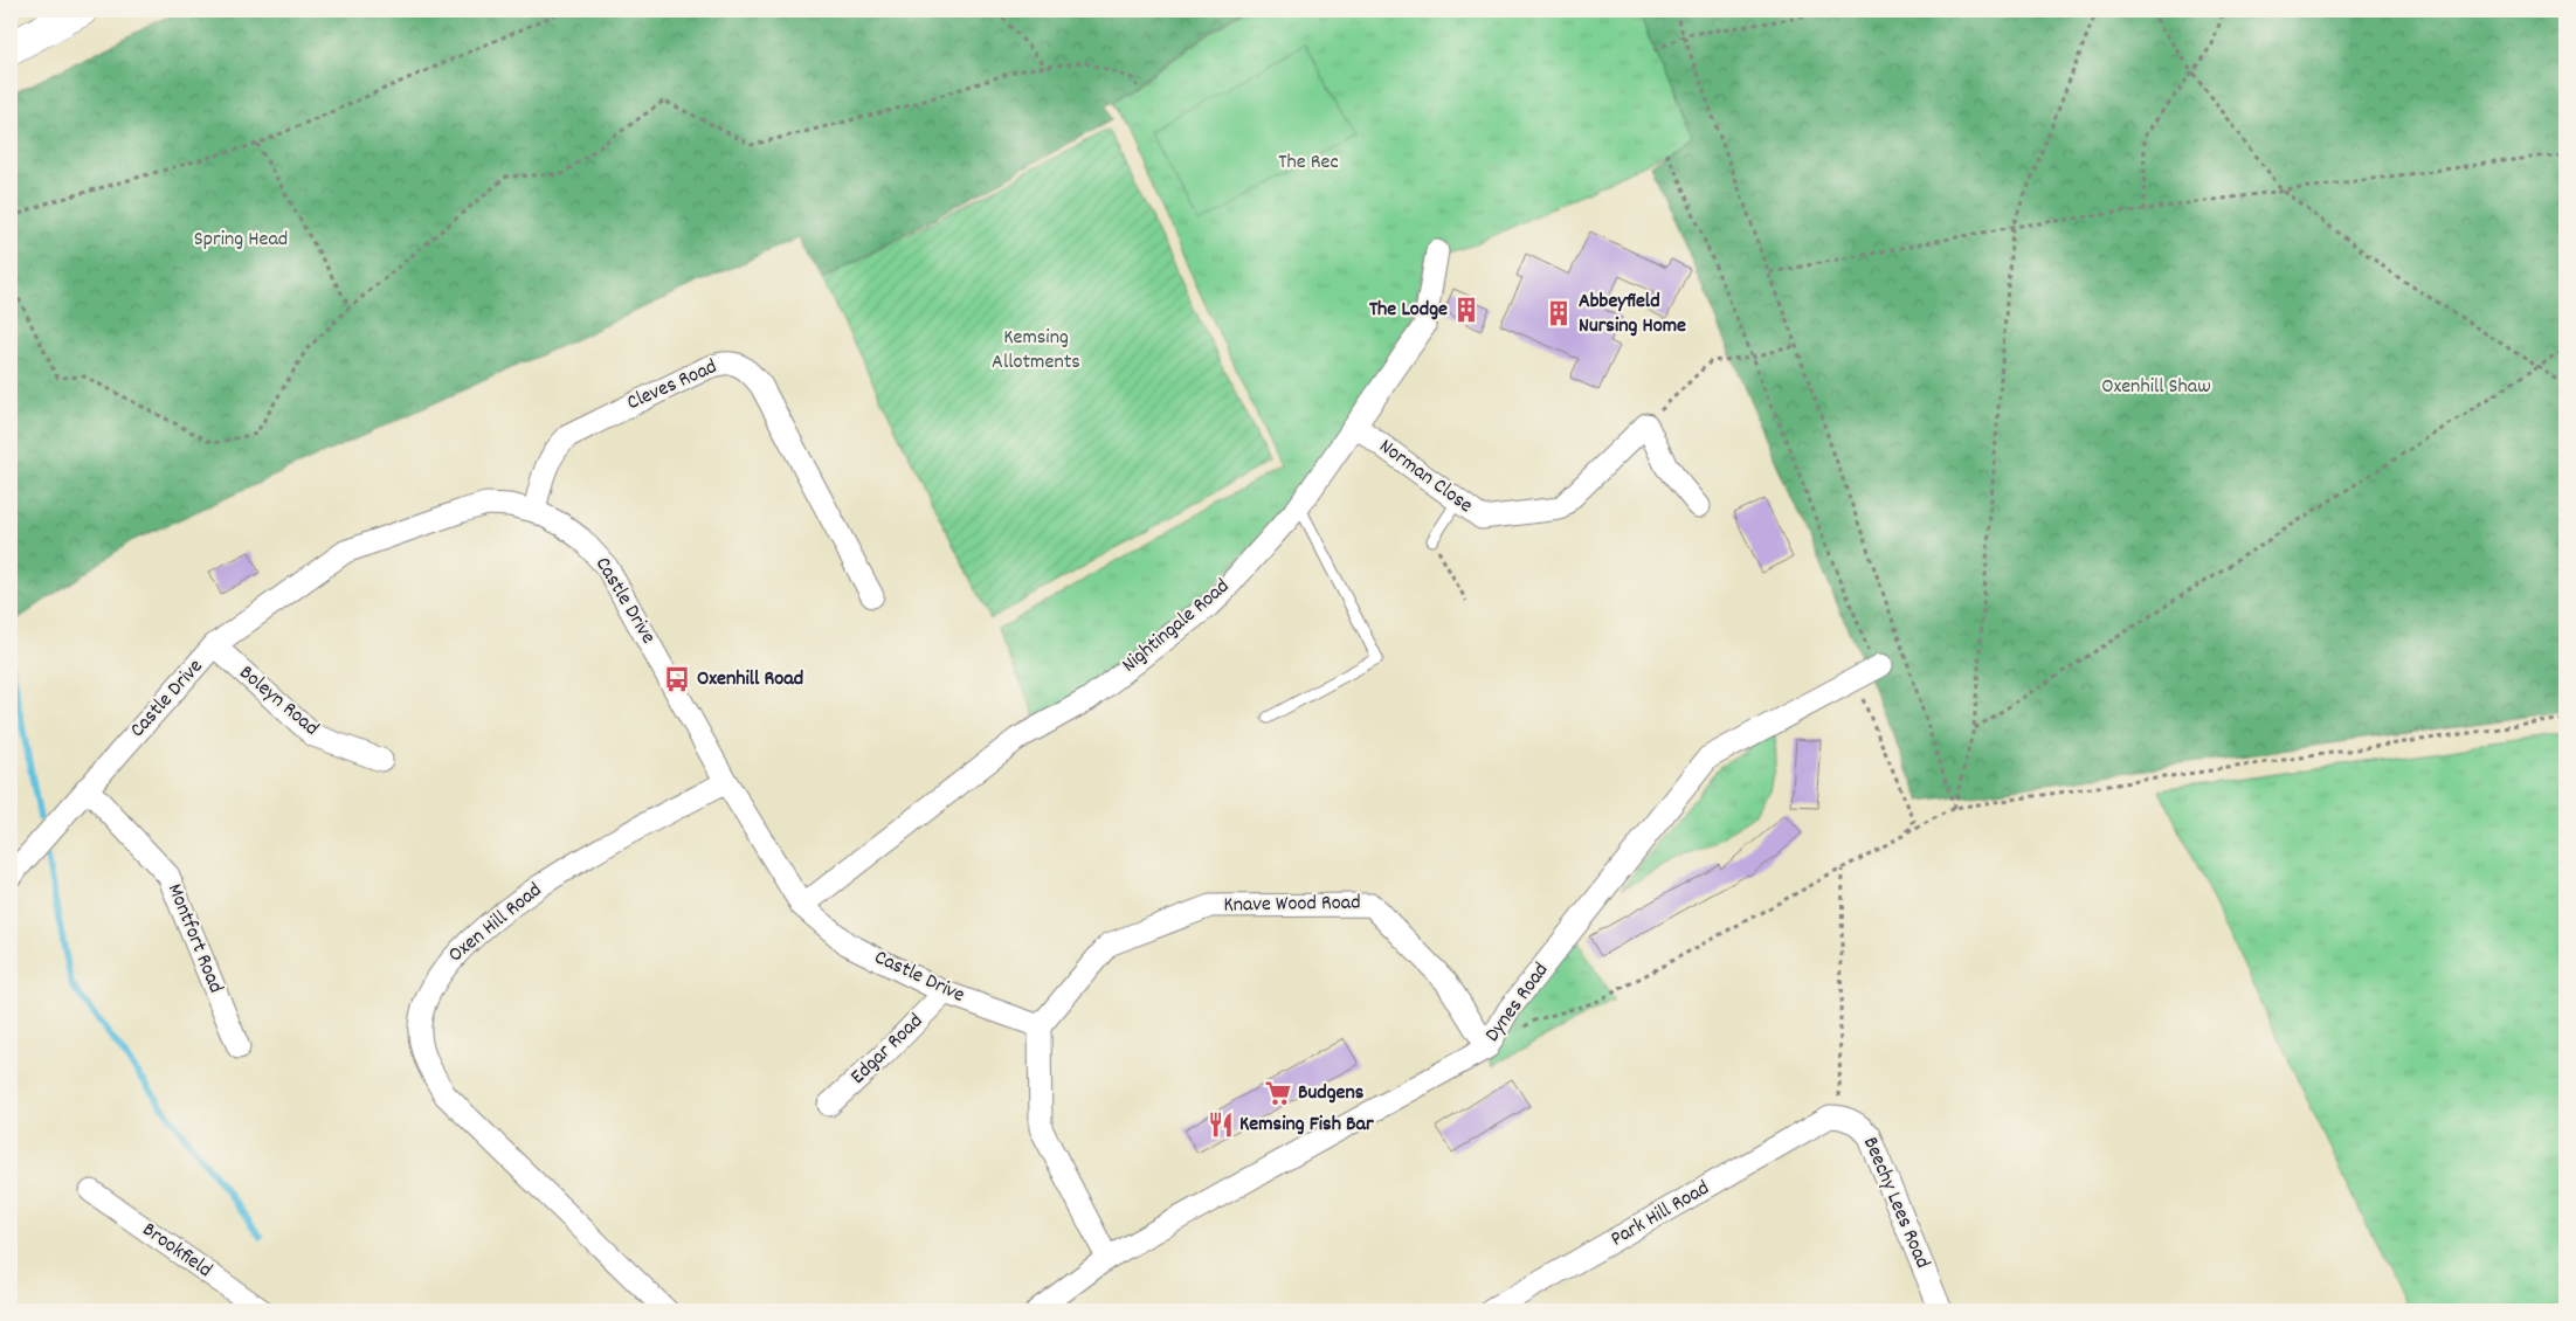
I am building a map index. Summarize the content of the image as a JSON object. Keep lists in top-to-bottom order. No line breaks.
{"streets":{"street":["Cleves Road","Norman Close","Castle Drive","Nightingale Road","Boleyn Road","Knave Wood Road","Oxen Hill Road","Montfort Road","Dynes Road","Edgar Road","Beechy Lees Road","Park Hill Road","Brookfield"]},"crossings":[["Cleves Road","Castle Drive"],["Norman Close","Nightingale Road"],["Castle Drive","Nightingale Road"],["Castle Drive","Boleyn Road"],["Castle Drive","Knave Wood Road"],["Castle Drive","Oxen Hill Road"],["Castle Drive","Montfort Road"],["Castle Drive","Edgar Road"],["Knave Wood Road","Dynes Road"],["Beechy Lees Road","Park Hill Road"]],"parks":["The Rec","Spring Head","Kemsing Allotments","Oxenhill Shaw"],"places":{"building":["The Lodge","Abbeyfield Nursing Home"],"bus stop":["Oxenhill Road"],"supermarket":["Budgens"],"restaurant":["Kemsing Fish Bar"]}}
